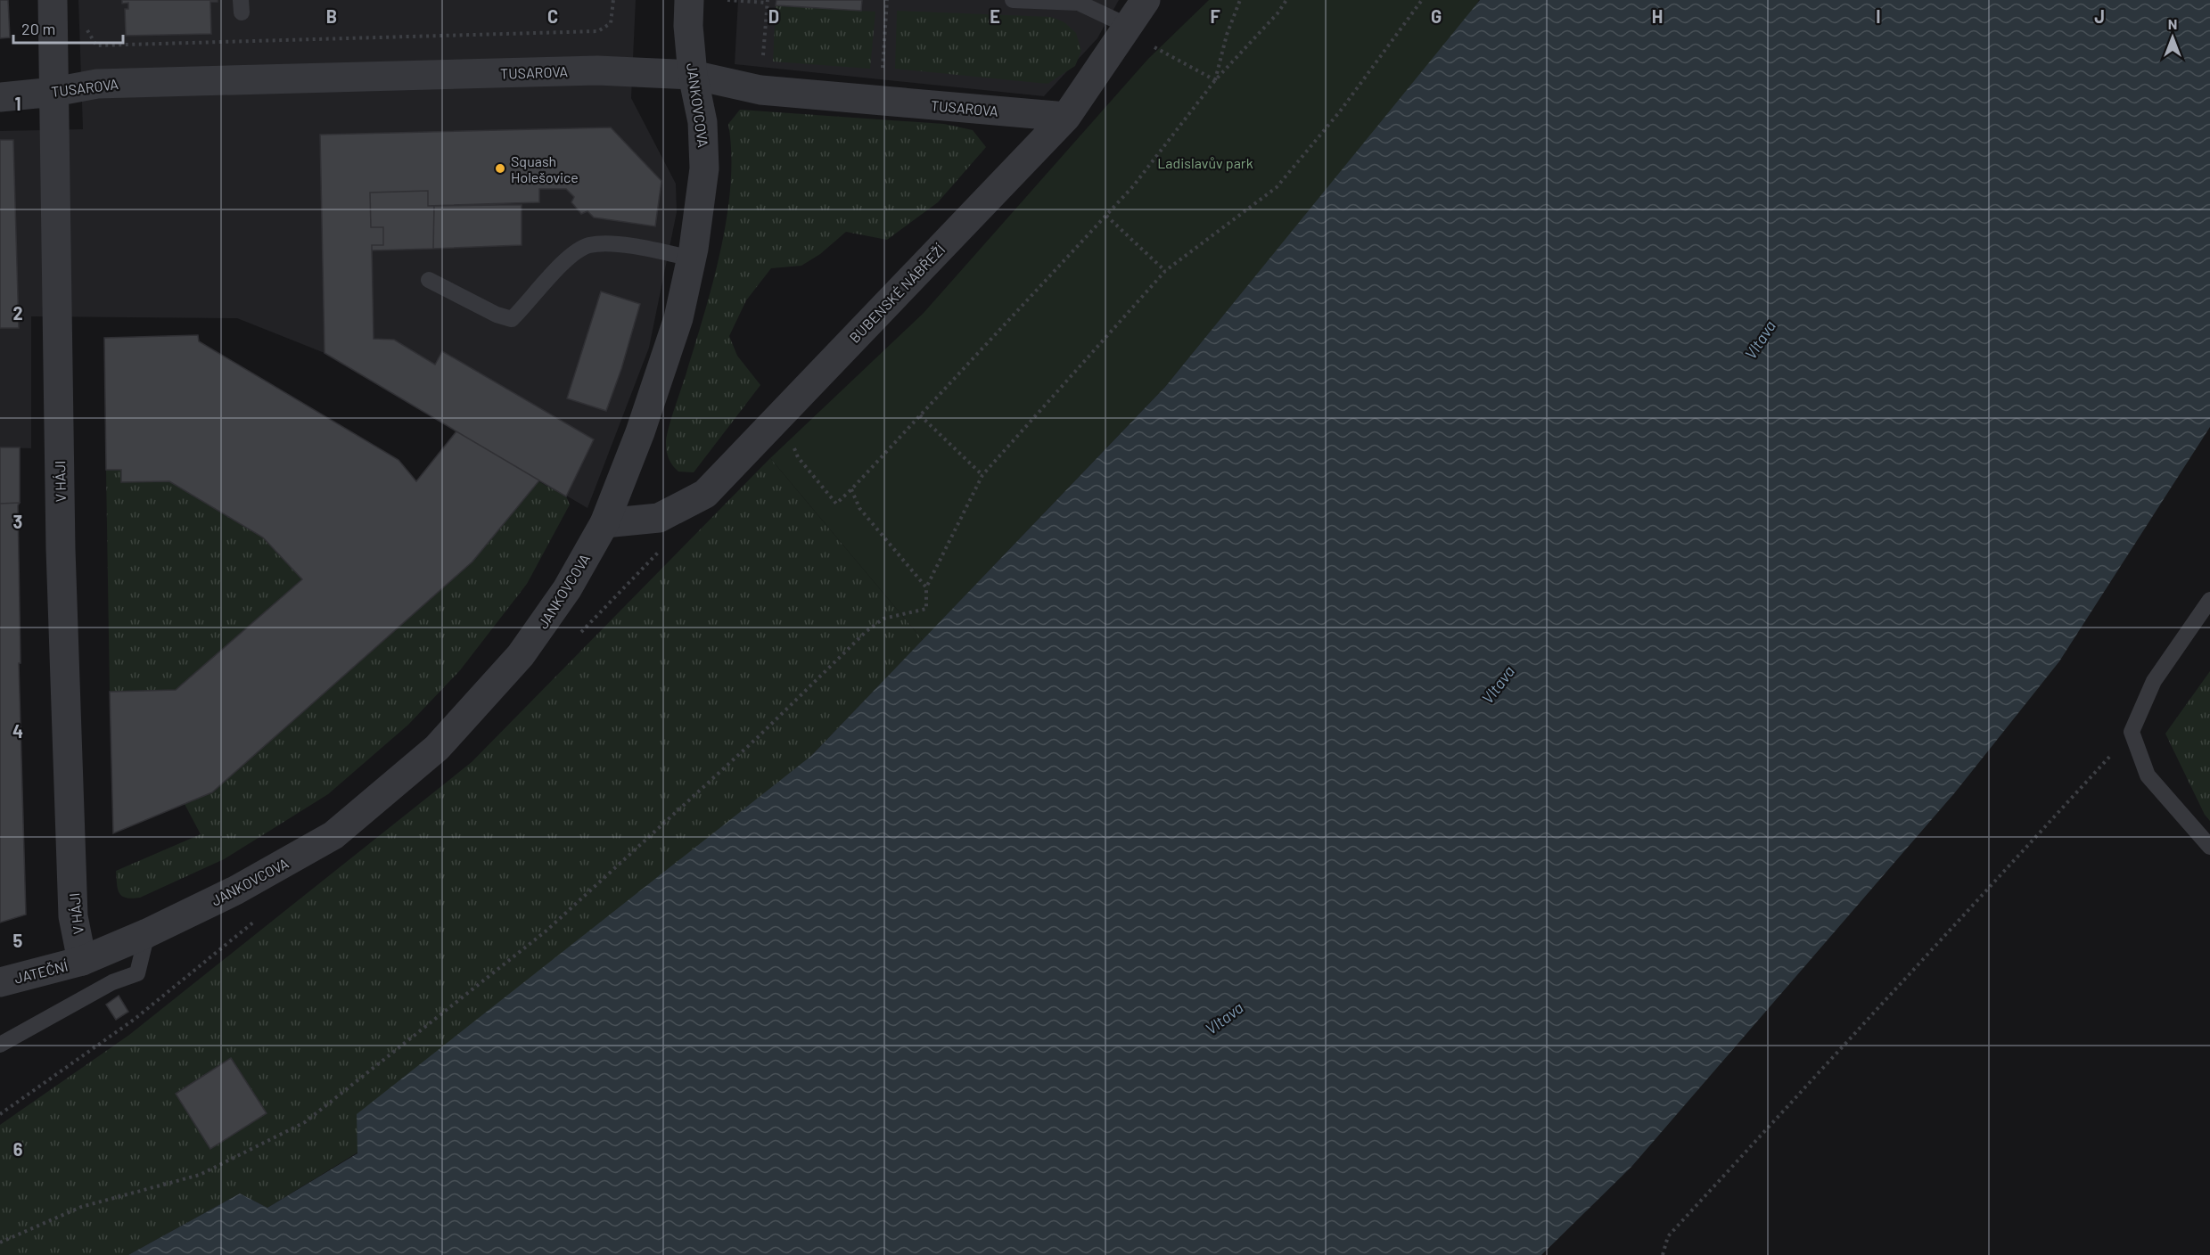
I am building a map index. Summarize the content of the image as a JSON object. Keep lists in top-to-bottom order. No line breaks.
{"streets":{"street":["TUSAROVA","JANKOVCOVA","BUBENSKÉ NÁBŘEŽÍ","V HÁJI","JATEČNÍ"]},"crossings":[["TUSAROVA","JANKOVCOVA"],["TUSAROVA","BUBENSKÉ NÁBŘEŽÍ"],["TUSAROVA","V HÁJI"],["JANKOVCOVA","BUBENSKÉ NÁBŘEŽÍ"],["JANKOVCOVA","V HÁJI"],["JANKOVCOVA","JATEČNÍ"],["V HÁJI","JATEČNÍ"]],"water":["Vltava"],"parks":["Ladislavův park"],"places":["Squash Holešovice"],"scale_bar":"20 m","north":"top","grid":{"columns":["B","C","D","E","F","G","H","I","J"],"rows":["1","2","3","4","5","6"]}}
